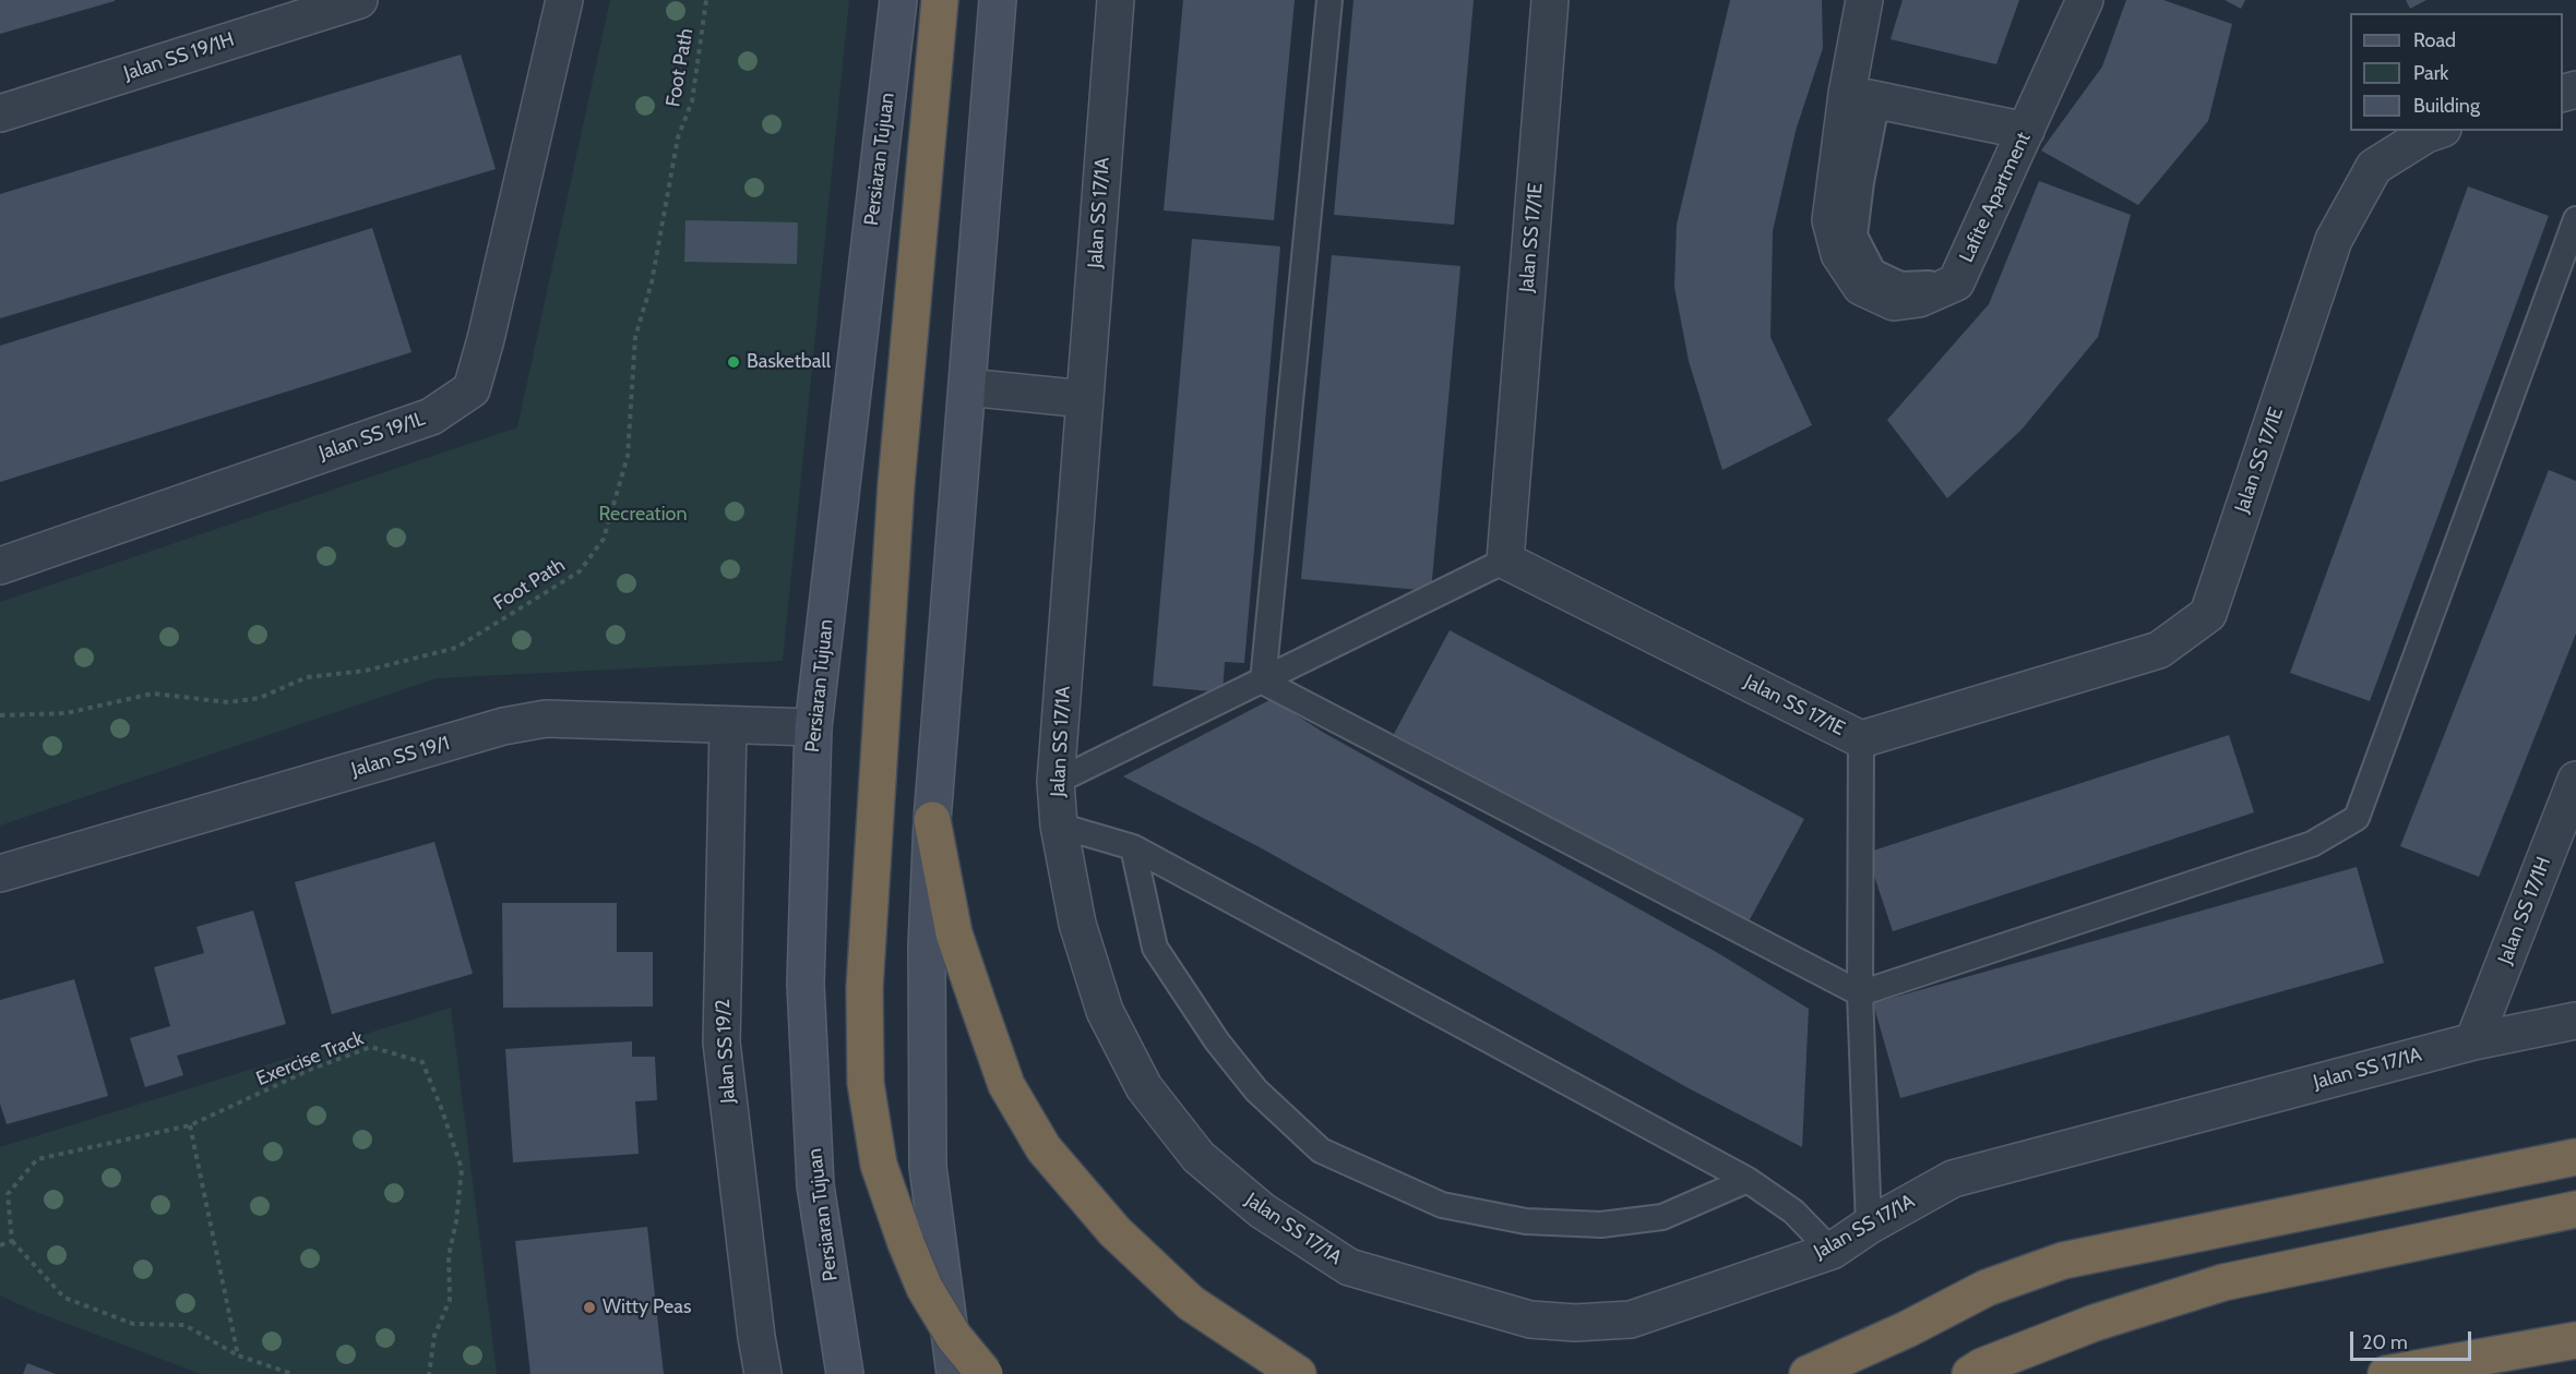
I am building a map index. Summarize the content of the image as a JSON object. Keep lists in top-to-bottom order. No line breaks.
{"streets":{"main road":["Persiaran Tujuan"],"street":["Jalan SS 19/1H","Lafite Apartment","Jalan SS 17/1A","Jalan SS 17/1E","Jalan SS 19/1L","Jalan SS 19/1","Jalan SS 17/1H","Jalan SS 19/2"],"path":["Foot Path","Exercise Track"]},"crossings":[["Persiaran Tujuan","Jalan SS 19/1"],["Jalan SS 17/1A","Jalan SS 17/1H"],["Jalan SS 19/1","Jalan SS 19/2"]],"parks":["Recreation"],"places":["Basketball","Witty Peas"],"legend":["Road","Park","Building"],"scale_bar":"20 m"}
